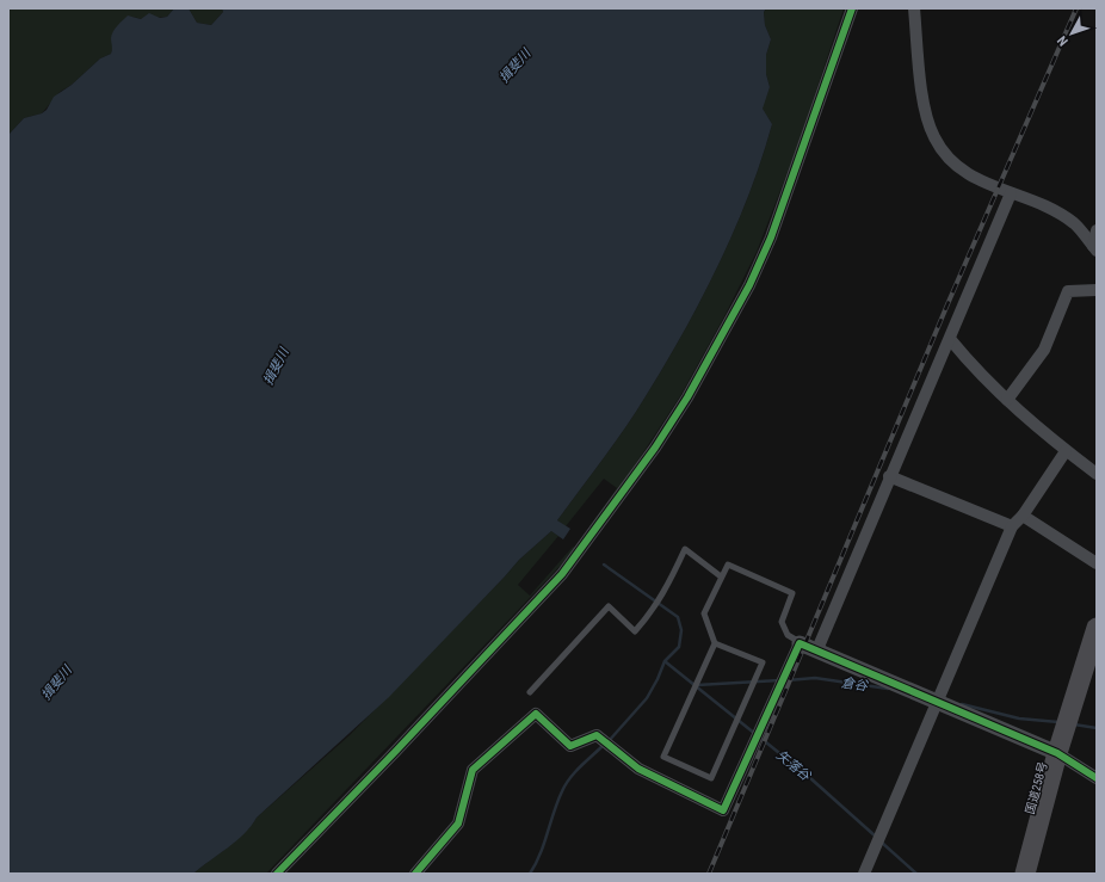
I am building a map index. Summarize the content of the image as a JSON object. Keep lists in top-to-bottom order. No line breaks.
{"streets":{"highway":["国道258号"]},"water":["揖斐川","倉谷","矢落谷"],"north":"bottom left"}
